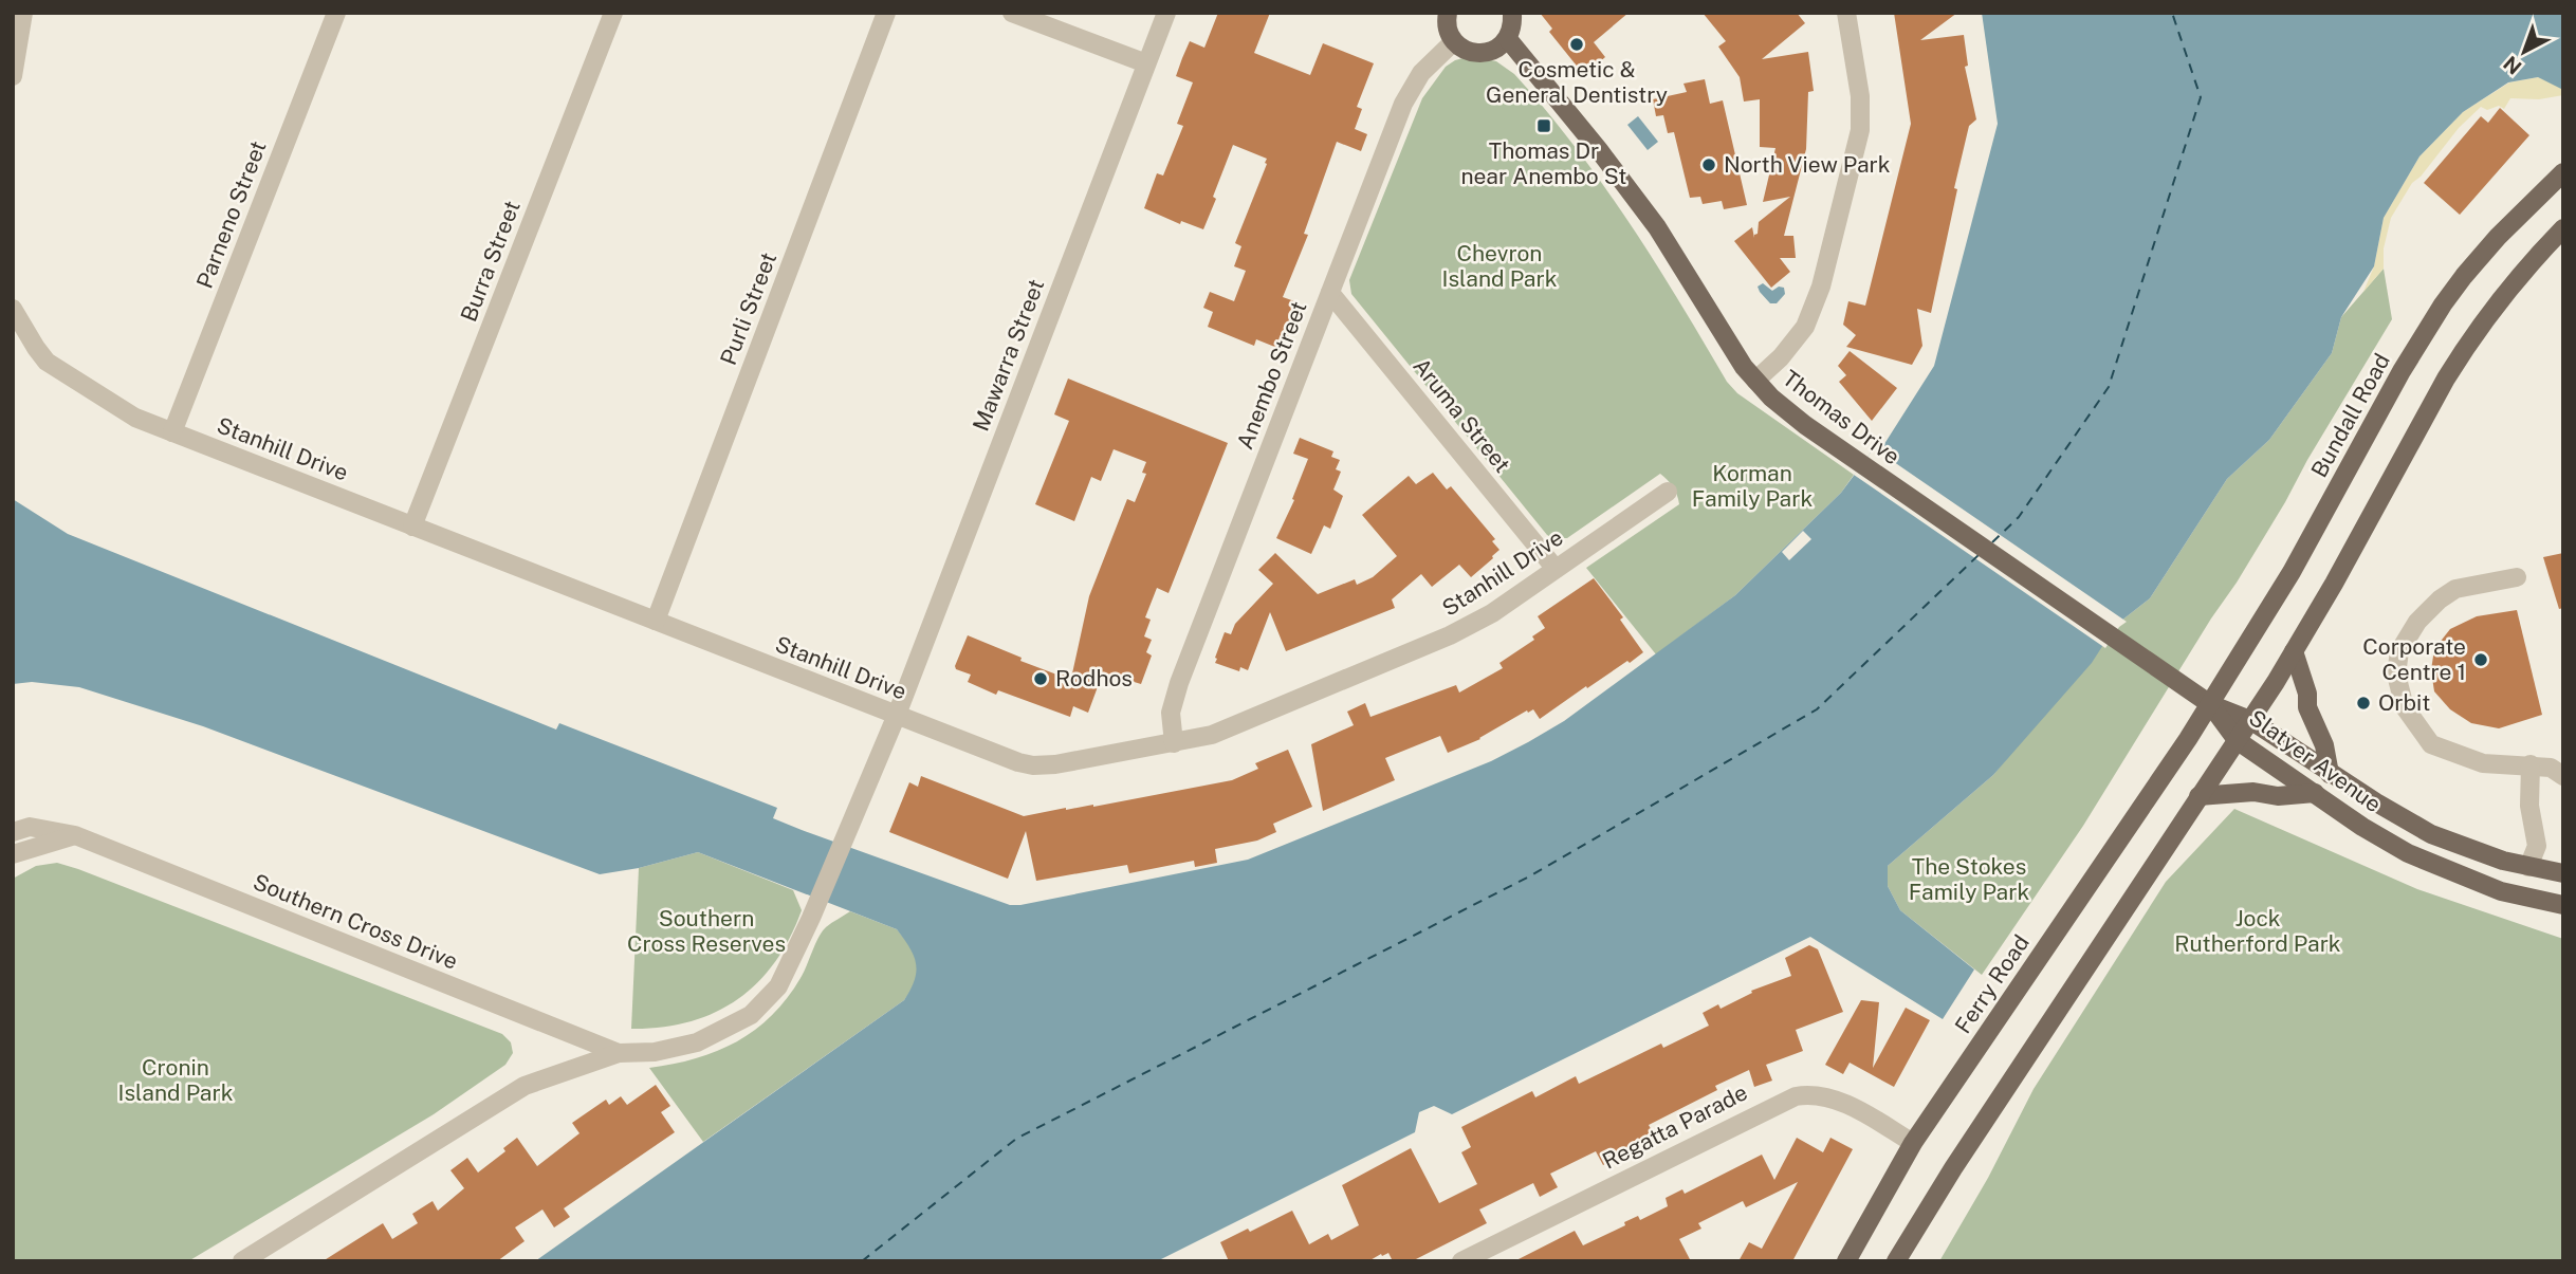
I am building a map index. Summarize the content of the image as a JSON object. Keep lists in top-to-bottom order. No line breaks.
{"streets":{"main road":["Bundall Road","Thomas Drive","Slatyer Avenue","Ferry Road"],"street":["Parneno Street","Burra Street","Purli Street","Mawarra Street","Anembo Street","Aruma Street","Stanhill Drive","Southern Cross Drive","Regatta Parade"]},"crossings":[["Parneno Street","Stanhill Drive"],["Burra Street","Stanhill Drive"],["Purli Street","Stanhill Drive"],["Mawarra Street","Stanhill Drive"],["Mawarra Street","Southern Cross Drive"],["Anembo Street","Aruma Street"],["Anembo Street","Stanhill Drive"],["Aruma Street","Stanhill Drive"],["Bundall Road","Thomas Drive"],["Bundall Road","Slatyer Avenue"],["Bundall Road","Ferry Road"],["Thomas Drive","Slatyer Avenue"],["Thomas Drive","Ferry Road"],["Stanhill Drive","Southern Cross Drive"],["Slatyer Avenue","Ferry Road"],["Ferry Road","Regatta Parade"]],"parks":["Chevron Island Park","Korman Family Park","The Stokes Family Park","Southern Cross Reserves","Jock Rutherford Park","Cronin Island Park"],"places":{"other":["Cosmetic & General Dentistry","North View Park","Corporate Centre 1","Rodhos","Orbit"],"transit":["Thomas Dr near Anembo St"]},"north":"bottom left"}
